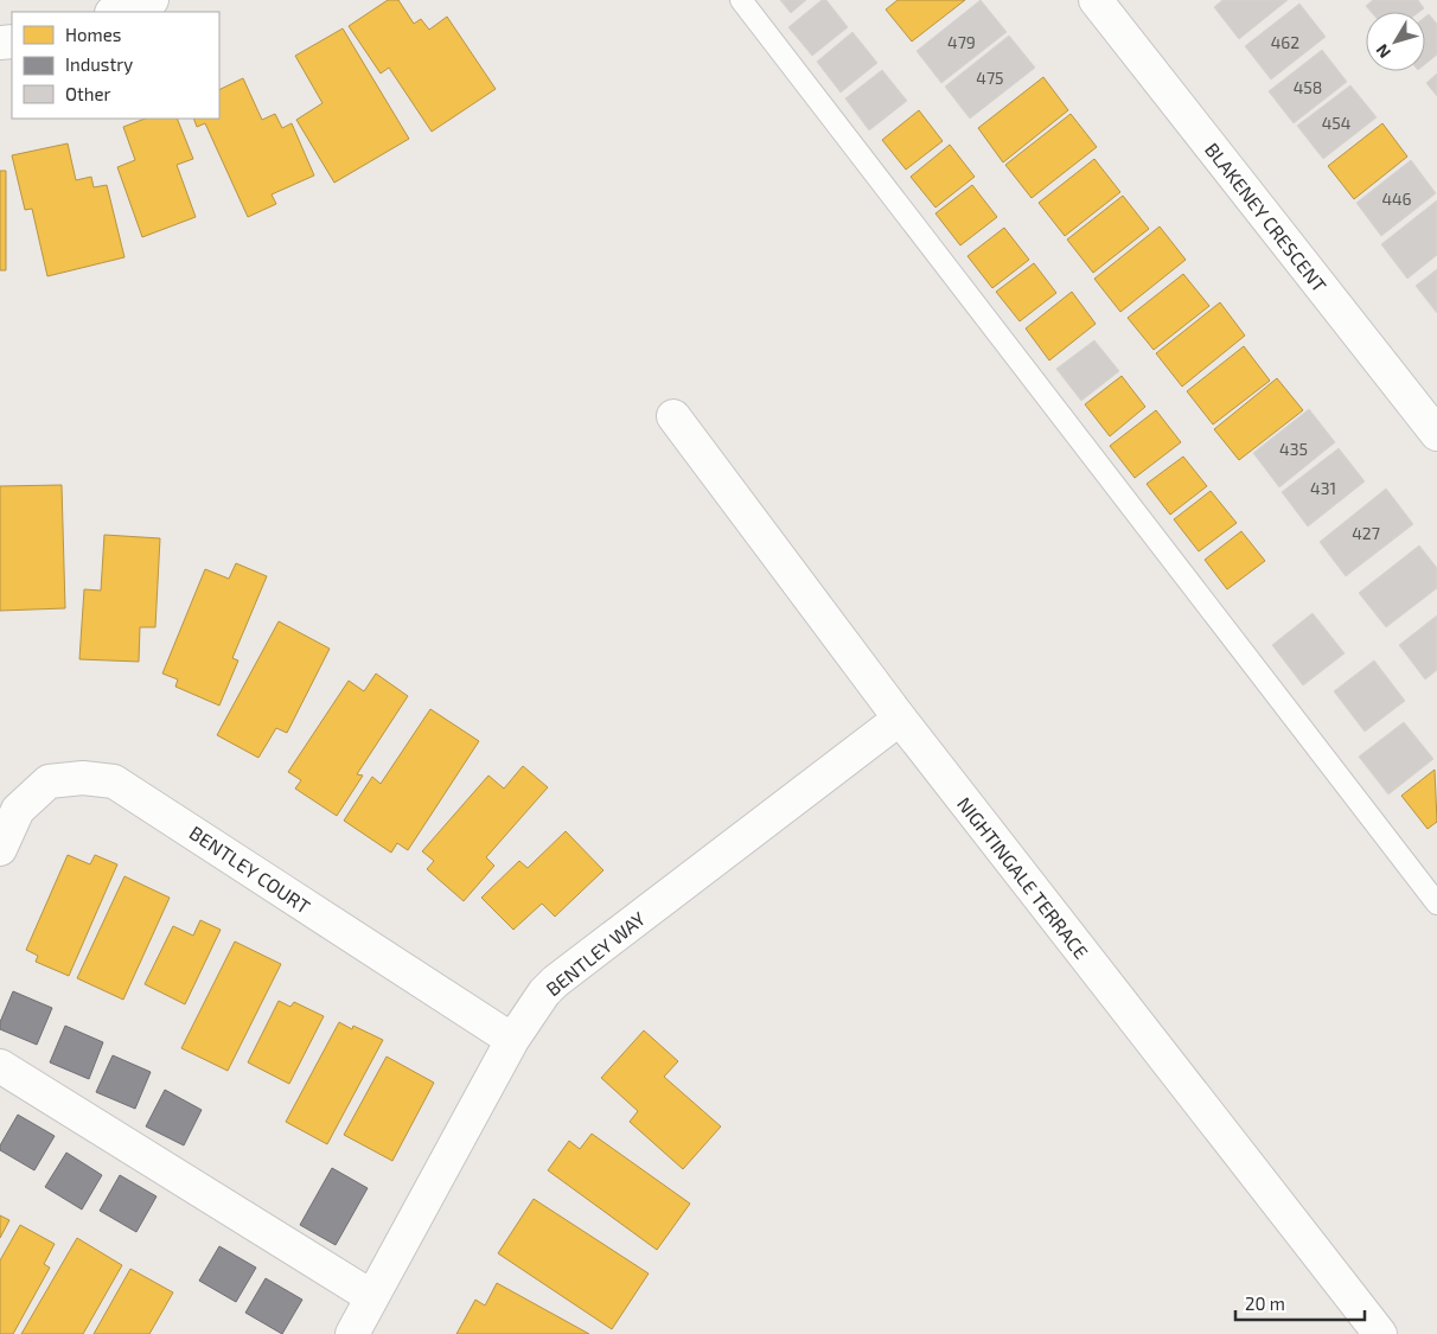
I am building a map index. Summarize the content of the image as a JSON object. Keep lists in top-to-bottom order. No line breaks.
{"streets":{"street":["BLAKENEY CRESCENT","BENTLEY COURT","NIGHTINGALE TERRACE","BENTLEY WAY"]},"crossings":[["BENTLEY COURT","BENTLEY WAY"],["NIGHTINGALE TERRACE","BENTLEY WAY"]],"house_numbers":["479","462","475","458","454","446","435","431","427"],"legend":["Homes","Industry","Other"],"scale_bar":"20 m","north":"bottom left"}
